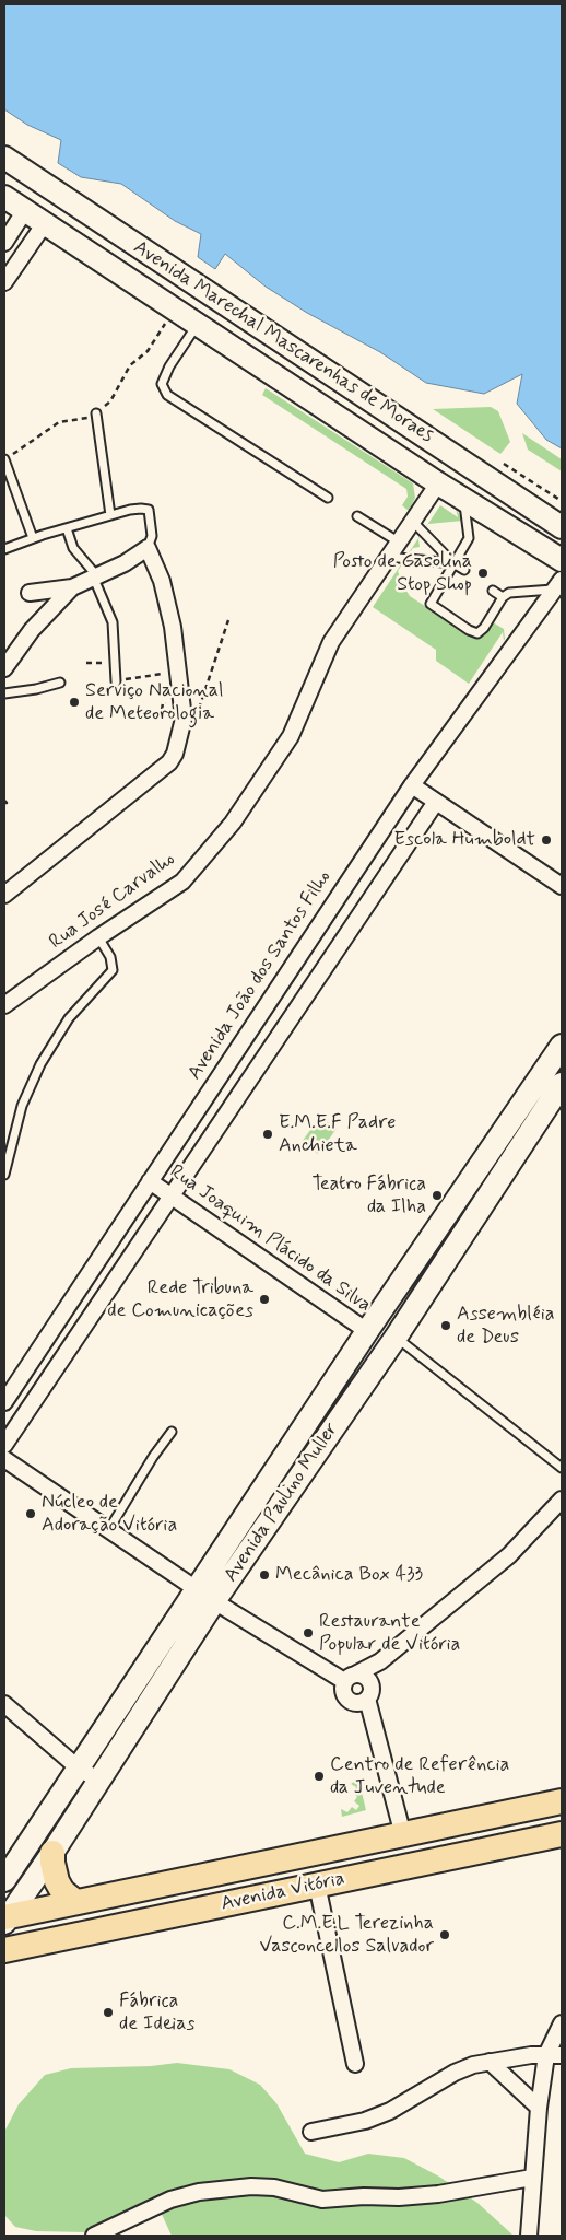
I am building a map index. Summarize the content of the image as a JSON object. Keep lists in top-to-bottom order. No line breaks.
{"streets":{"main road":["Avenida Marechal Mascarenhas de Moraes","Avenida Paulino Muller","Avenida Vitória"],"street":["Rua José Carvalho","Avenida João dos Santos Filho","Rua Joaquim Plácido da Silva"]},"crossings":[["Avenida Marechal Mascarenhas de Moraes","Rua José Carvalho"],["Avenida João dos Santos Filho","Rua Joaquim Plácido da Silva"],["Rua Joaquim Plácido da Silva","Avenida Paulino Muller"],["Avenida Paulino Muller","Avenida Vitória"]],"places":["Posto de Gasolina Stop Shop","Serviço Nacional de Meteorologia","Escola Humboldt","E.M.E.F Padre Anchieta","Teatro Fábrica da Ilha","Rede Tribuna de Comunicações","Assembléia de Deus","Núcleo de Adoração Vitória","Mecânica Box 433","Restaurante Popular de Vitória","Centro de Referência da Juventude","C.M.E.L Terezinha Vasconcellos Salvador","Fábrica de Ideias"]}
